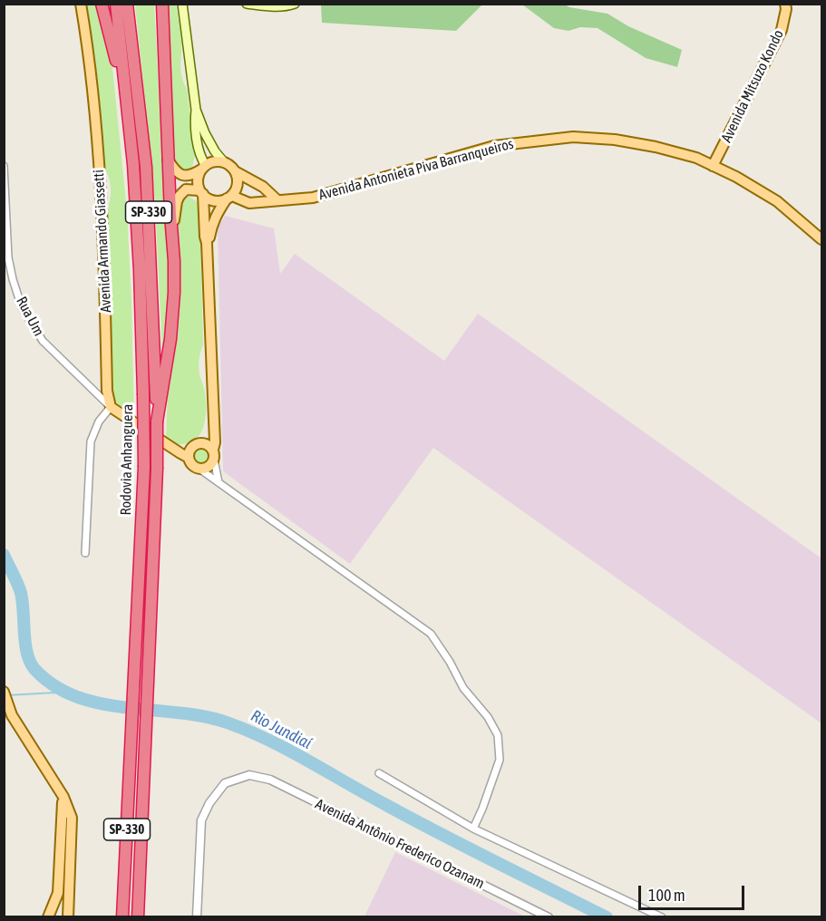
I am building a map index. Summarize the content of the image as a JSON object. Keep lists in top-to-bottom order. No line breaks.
{"streets":{"highway":["SP-330","Rodovia Anhanguera"],"main road":["Avenida Mitsuzo Kondo","Avenida Antonieta Piva Barranqueiros","Avenida Armando Giassetti"],"street":["Rua Um","Avenida Antônio Frederico Ozanam"]},"crossings":[["Avenida Mitsuzo Kondo","Avenida Antonieta Piva Barranqueiros"],["Avenida Armando Giassetti","Rua Um"]],"water":["Rio Jundiaí"],"scale_bar":"100 m"}
